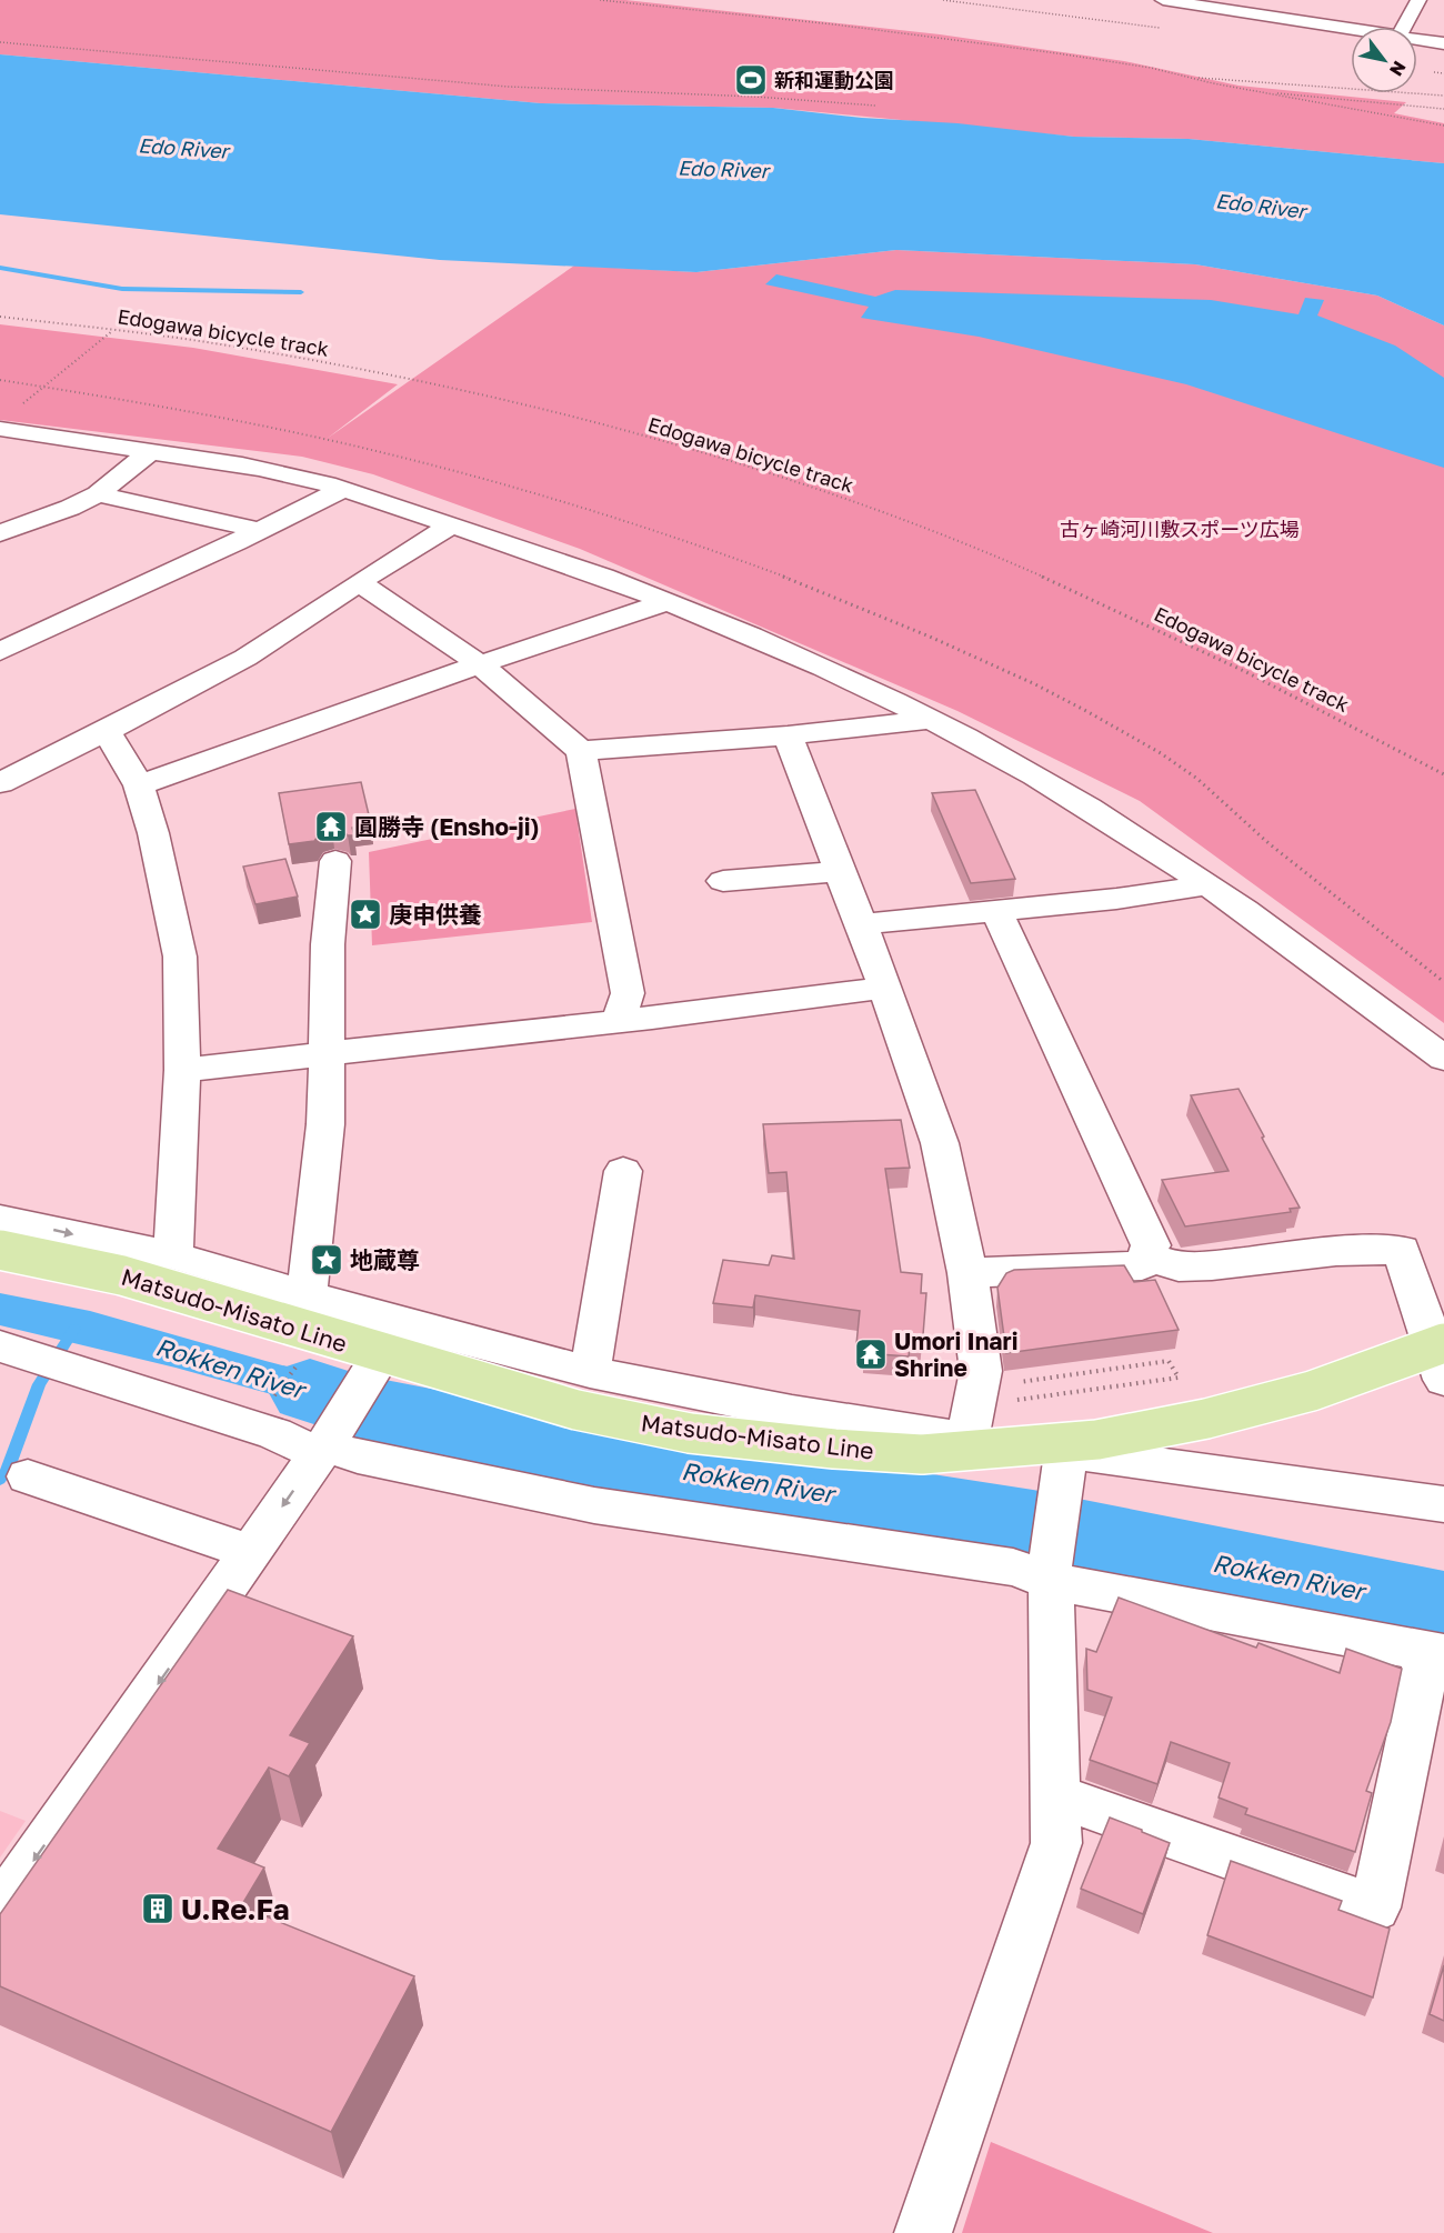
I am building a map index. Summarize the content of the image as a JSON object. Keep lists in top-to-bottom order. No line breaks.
{"streets":{"main road":["Matsudo-Misato Line"],"path":["Edogawa bicycle track"]},"water":["Edo River","Rokken River"],"parks":["古ヶ崎河川敷スポーツ広場"],"places":{"sports":["新和運動公園"],"temple":["圓勝寺 (Ensho-ji)","Umori Inari Shrine"],"place":["庚申供養","地蔵尊"],"building":["U.Re.Fa"]},"north":"bottom right"}
